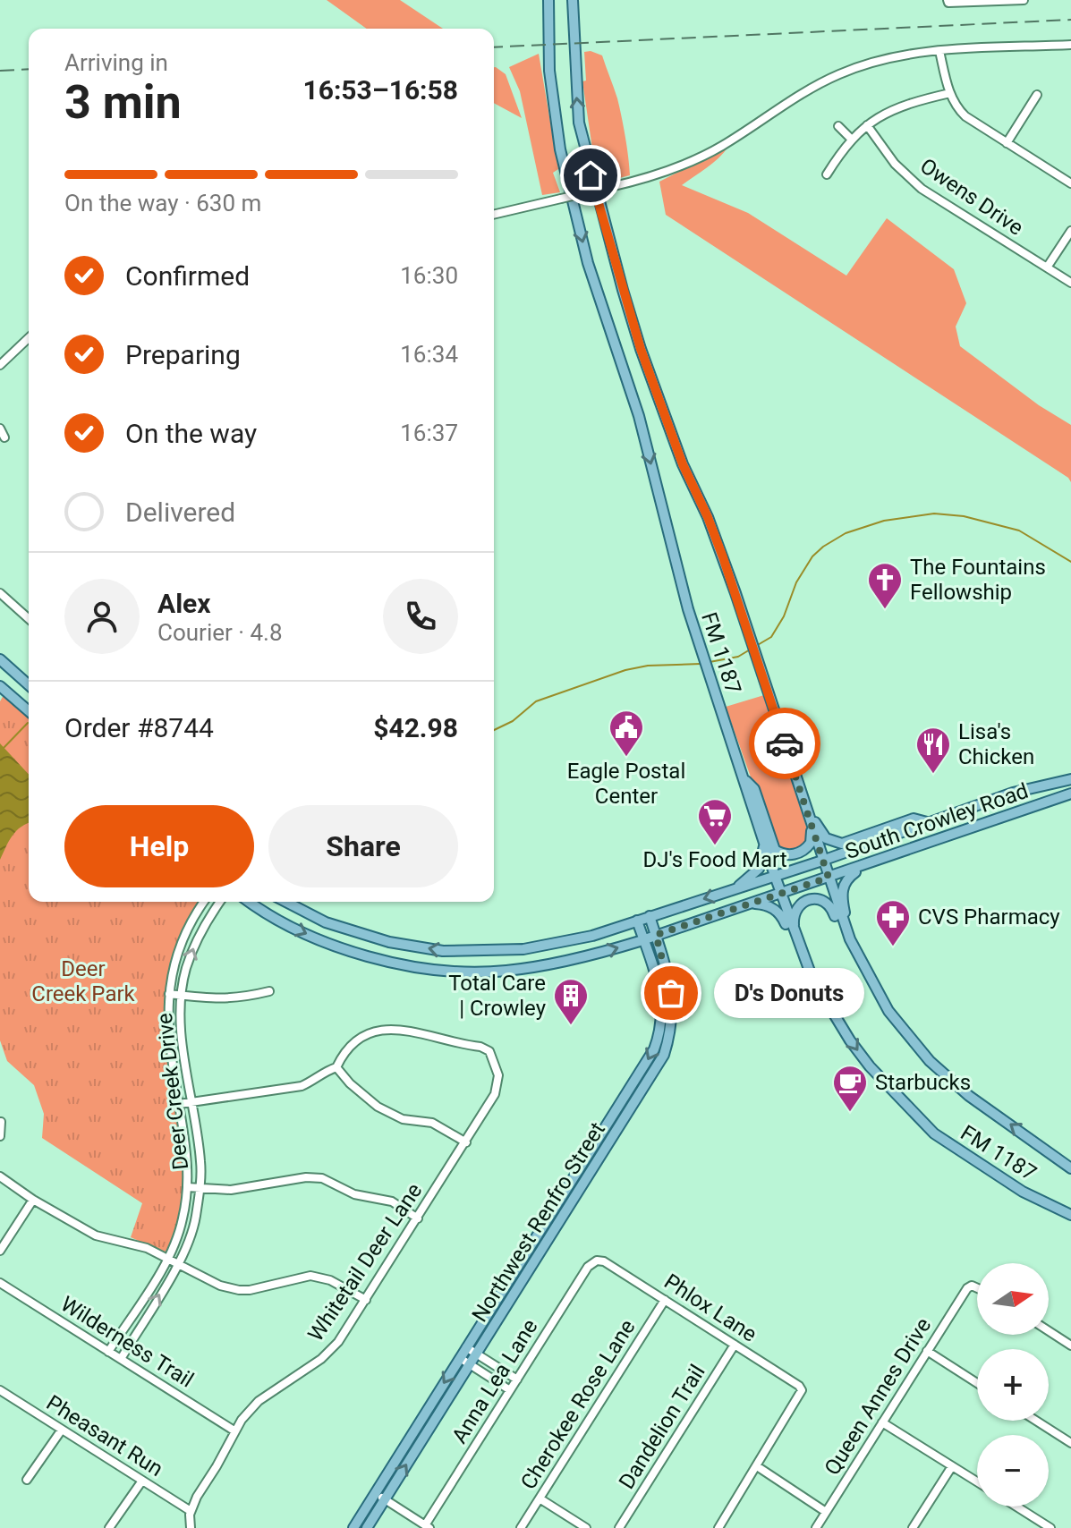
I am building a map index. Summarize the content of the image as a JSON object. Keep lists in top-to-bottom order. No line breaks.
{"streets":{"main road":["FM 1187","South Crowley Road","Northwest Renfro Street"],"street":["Owens Drive","Deer Creek Drive","Whitetail Deer Lane","Phlox Lane","Wilderness Trail","Anna Lea Lane","Queen Annes Drive","Cherokee Rose Lane","Dandelion Trail","Pheasant Run"]},"crossings":[["FM 1187","South Crowley Road"],["South Crowley Road","Northwest Renfro Street"],["Deer Creek Drive","Wilderness Trail"],["Whitetail Deer Lane","Wilderness Trail"],["Whitetail Deer Lane","Pheasant Run"],["Phlox Lane","Anna Lea Lane"],["Phlox Lane","Cherokee Rose Lane"],["Phlox Lane","Dandelion Trail"]],"parks":["Deer Creek Park"],"places":{"church":["The Fountains Fellowship"],"public building":["Eagle Postal Center"],"restaurant":["Lisa's Chicken"],"supermarket":["DJ's Food Mart"],"pharmacy":["CVS Pharmacy"],"other":["D's Donuts"],"building":["Total Care | Crowley"],"cafe":["Starbucks"]},"north":"right","page":{"heading":["3 min","Arriving in","16:53–16:58"],"panel":["Alex","Courier · 4.8","Order #8744","$42.98"],"bar":"On the way · 630 m","list":[["Confirmed","16:30"],["Preparing","16:34"],["On the way","16:37"],"Delivered"],"buttons":["Help","Share"],"bubble":"D's Donuts","map_buttons":["+","−"]}}
